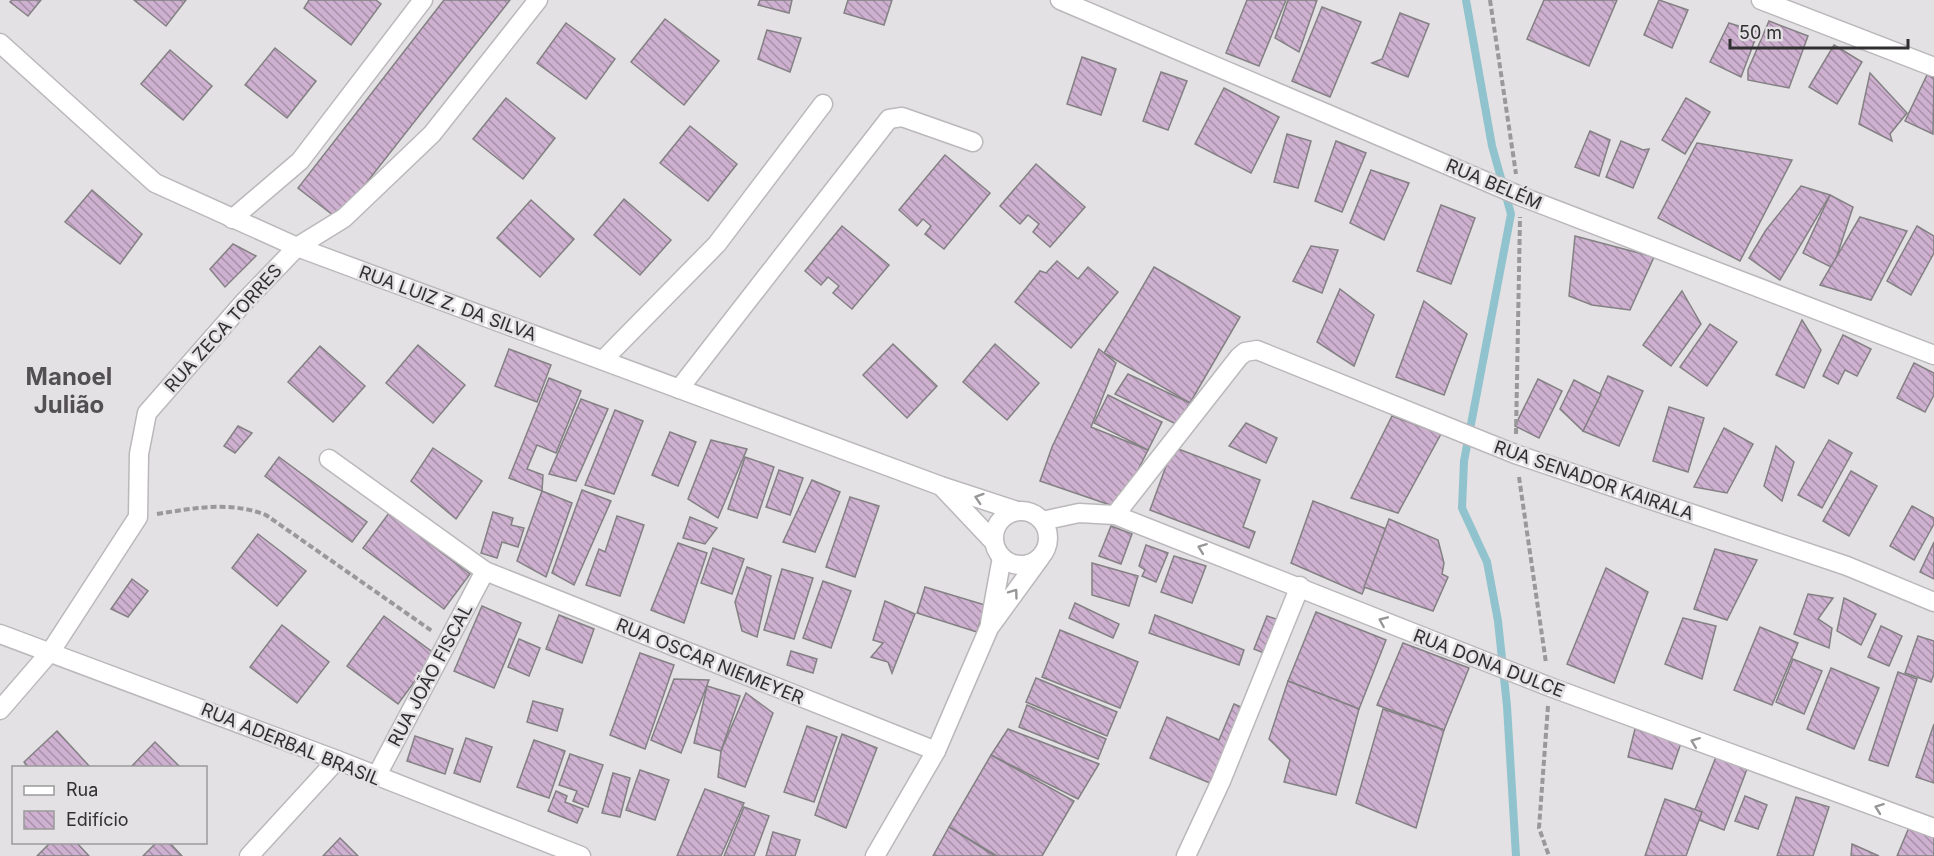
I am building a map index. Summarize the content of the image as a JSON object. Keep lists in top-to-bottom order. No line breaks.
{"streets":{"street":["RUA BELÉM","RUA LUIZ Z. DA SILVA","RUA ZECA TORRES","RUA SENADOR KAIRALA","RUA OSCAR NIEMEYER","RUA DONA DULCE","RUA JOÃO FISCAL","RUA ADERBAL BRASIL"]},"crossings":[["RUA LUIZ Z. DA SILVA","RUA ZECA TORRES"],["RUA LUIZ Z. DA SILVA","RUA DONA DULCE"],["RUA SENADOR KAIRALA","RUA DONA DULCE"],["RUA OSCAR NIEMEYER","RUA JOÃO FISCAL"],["RUA JOÃO FISCAL","RUA ADERBAL BRASIL"]],"one_way":["RUA DONA DULCE"],"districts":["Manoel Julião"],"legend":["Rua","Edifício"],"scale_bar":"50 m"}
